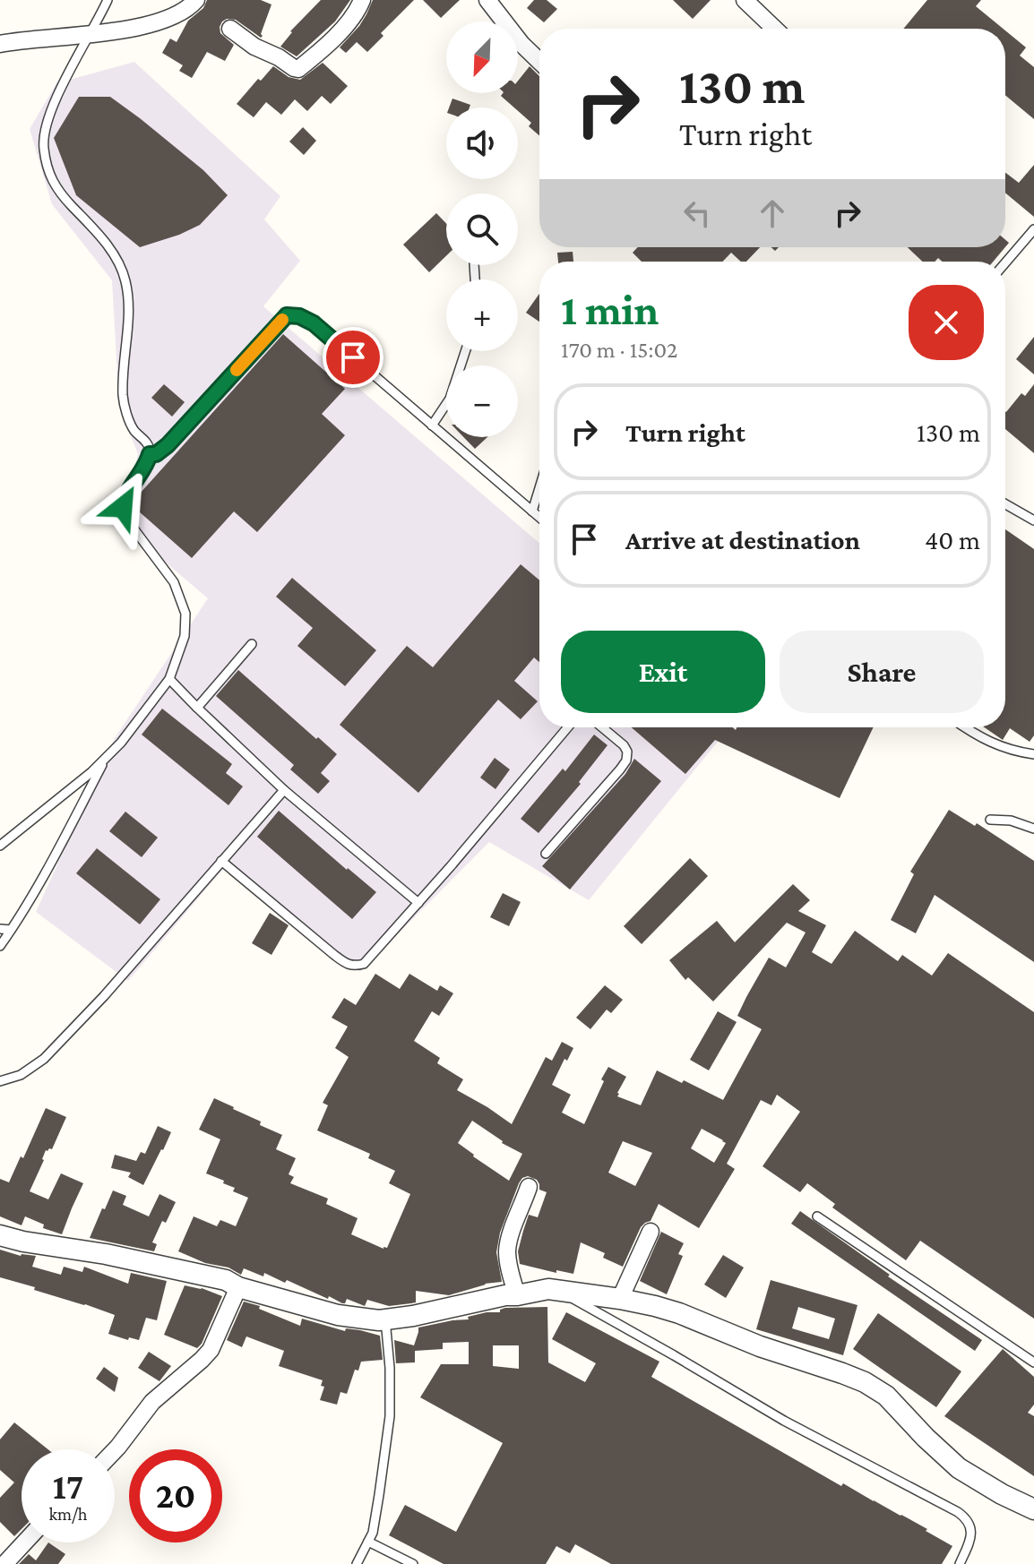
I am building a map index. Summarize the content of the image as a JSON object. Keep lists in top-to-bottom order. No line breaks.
{"north":"bottom left","page":{"map_buttons":["+","−"],"turn":["130 m","Turn right"],"heading":["1 min","170 m · 15:02"],"list":[{"name":"Turn right","value":"130 m"},{"name":"Arrive at destination","value":"40 m"}],"buttons":["Exit","Share"],"speed":"17 km/h","limit":"20"}}
